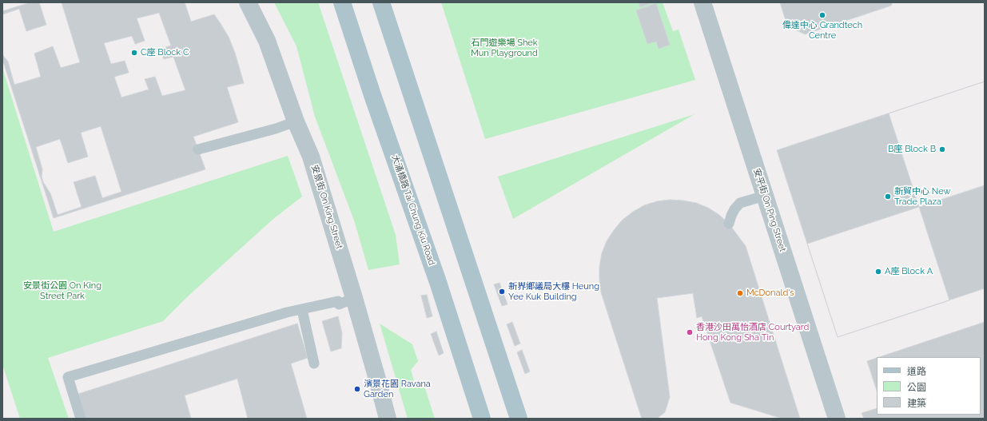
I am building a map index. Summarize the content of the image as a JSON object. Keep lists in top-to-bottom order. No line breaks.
{"streets":{"main road":["大涌橋路 Tai Chung Kiu Road"],"street":["安景街 On King Street","安平街 On Ping Street"]},"parks":["石門遊樂場 Shek Mun Playground","安景街公園 On King Street Park"],"places":["偉達中心 Grandtech Centre","C座 Block C","B座 Block B","新貿中心 New Trade Plaza","A座 Block A","新界鄉議局大樓 Heung Yee Kuk Building","McDonald's","香港沙田萬怡酒店 Courtyard Hong Kong Sha Tin","濱景花園 Ravana Garden"],"legend":["道路","公園","建築"]}
